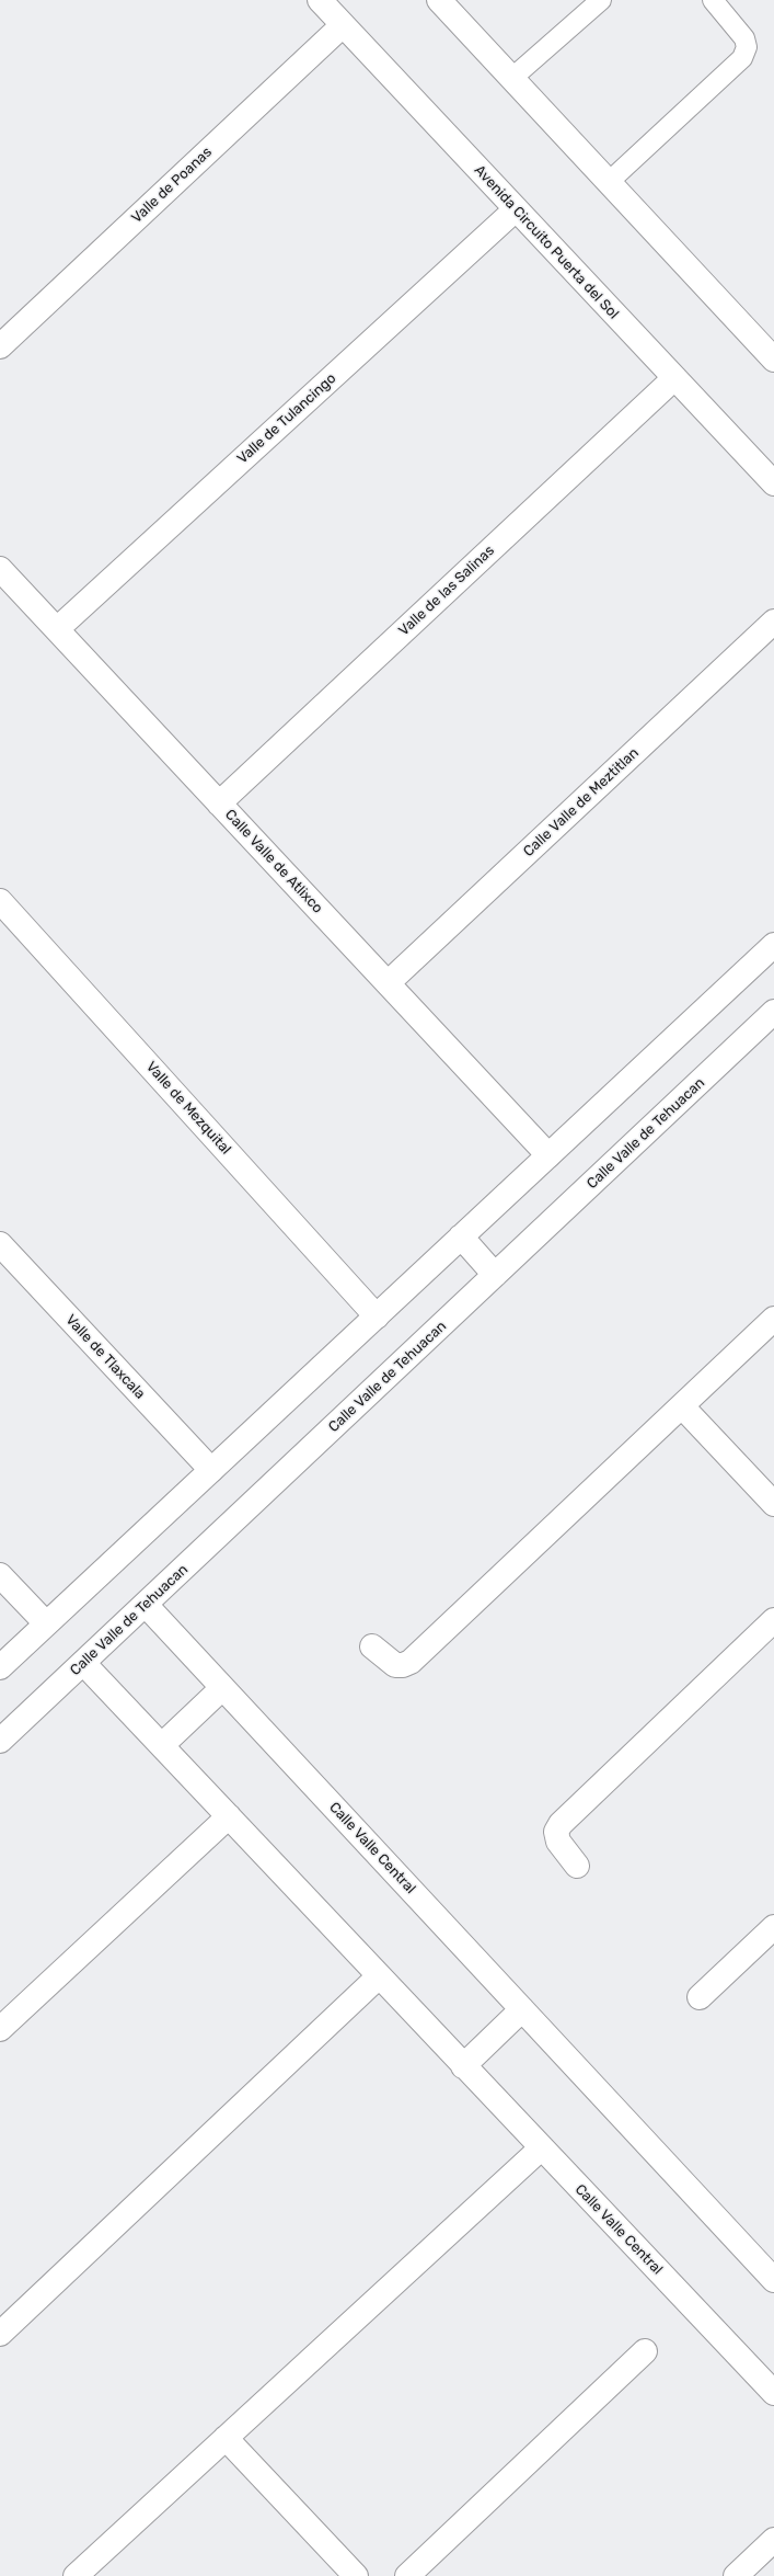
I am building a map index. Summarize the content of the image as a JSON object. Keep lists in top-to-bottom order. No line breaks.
{"streets":{"street":["Valle de Poanas","Avenida Circuito Puerta del Sol","Valle de Tulancingo","Valle de las Salinas","Calle Valle de Meztitlan","Calle Valle de Atlixco","Valle de Mezquital","Calle Valle de Tehuacan","Valle de Tlaxcala","Calle Valle Central"]},"crossings":[["Valle de Poanas","Avenida Circuito Puerta del Sol"],["Avenida Circuito Puerta del Sol","Valle de Tulancingo"],["Avenida Circuito Puerta del Sol","Valle de las Salinas"],["Valle de Tulancingo","Calle Valle de Atlixco"],["Valle de las Salinas","Calle Valle de Atlixco"],["Calle Valle de Meztitlan","Calle Valle de Atlixco"],["Calle Valle de Tehuacan","Calle Valle Central"]]}
